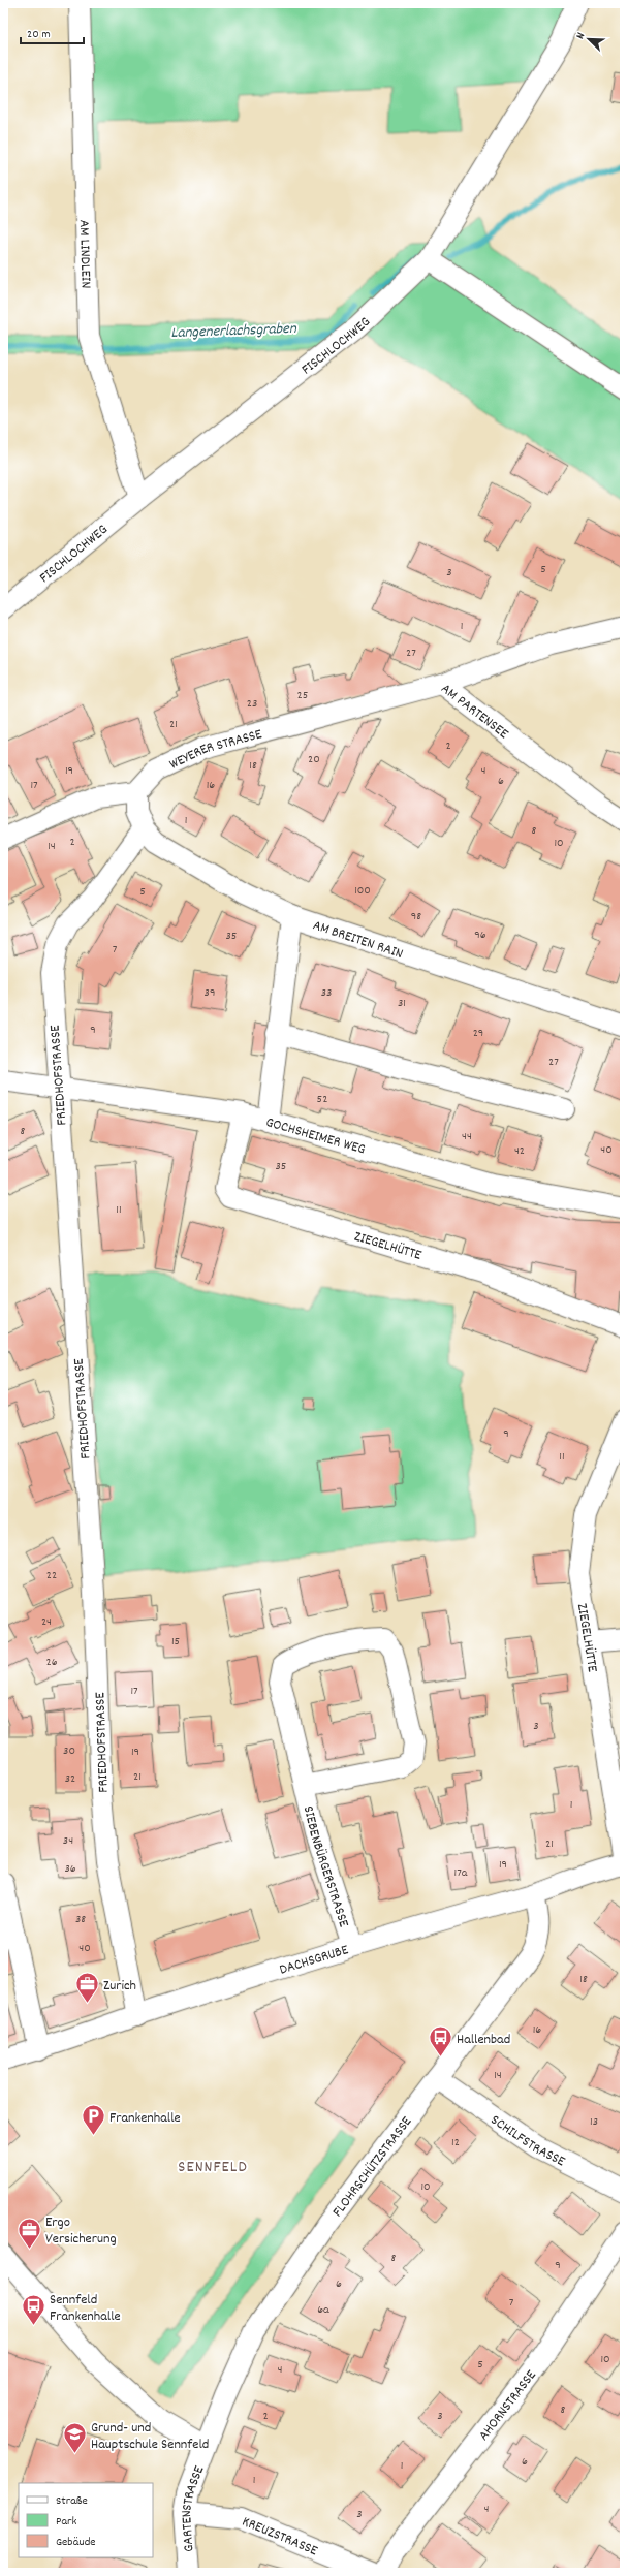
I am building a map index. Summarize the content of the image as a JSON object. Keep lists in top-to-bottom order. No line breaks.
{"streets":{"street":["AM LINDLEIN","FISCHLOCHWEG","AM PARTENSEE","WEYERER STRASSE","AM BREITEN RAIN","FRIEDHOFSTRASSE","GOCHSHEIMER WEG","ZIEGELHÜTTE","SIEBENBÜRGERSTRASSE","DACHSGRUBE","SCHILFSTRASSE","FLOHRSCHÜTZSTRASSE","AHORNSTRASSE","GARTENSTRASSE","KREUZSTRASSE"]},"crossings":[["AM LINDLEIN","FISCHLOCHWEG"],["AM PARTENSEE","WEYERER STRASSE"],["WEYERER STRASSE","AM BREITEN RAIN"],["AM BREITEN RAIN","FRIEDHOFSTRASSE"],["FRIEDHOFSTRASSE","GOCHSHEIMER WEG"],["FRIEDHOFSTRASSE","DACHSGRUBE"],["GOCHSHEIMER WEG","ZIEGELHÜTTE"],["ZIEGELHÜTTE","DACHSGRUBE"],["SIEBENBÜRGERSTRASSE","DACHSGRUBE"],["DACHSGRUBE","FLOHRSCHÜTZSTRASSE"],["SCHILFSTRASSE","FLOHRSCHÜTZSTRASSE"],["FLOHRSCHÜTZSTRASSE","GARTENSTRASSE"],["GARTENSTRASSE","KREUZSTRASSE"]],"districts":["SENNFELD"],"water":["Langenerlachsgraben"],"places":{"office":["Zurich","Ergo Versicherung"],"bus stop":["Hallenbad","Sennfeld Frankenhalle"],"parking":["Frankenhalle"],"school or university":["Grund- und Hauptschule Sennfeld"]},"house_numbers":["5","3","1","27","25","23","21","2","20","18","19","4","6","17","16","1","8","2","10","14","100","5","98","96","35","7","39","33","31","9","29","27","52","8","44","40","42","35","11","9","11","22","24","15","26","17","3","30","19","21","32","1","34","21","19","36","17a","38","40","18","16","14","13","12","10","8","9","6","7","6a","10","5","4","8","2","3","6","1","1","4","3"],"legend":["Straße","Park","Gebäude"],"scale_bar":"20 m","north":"top left"}
